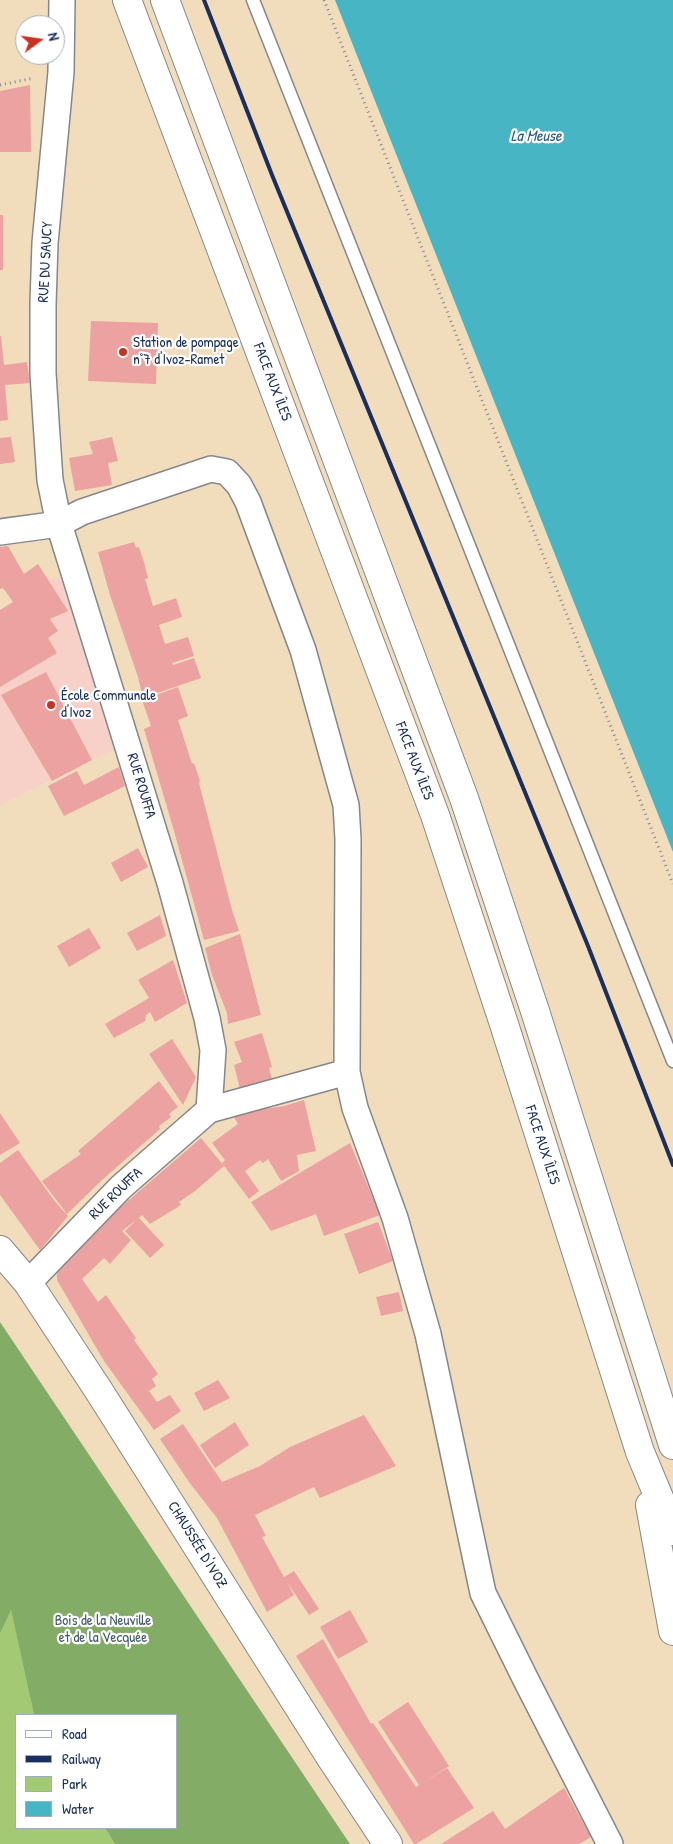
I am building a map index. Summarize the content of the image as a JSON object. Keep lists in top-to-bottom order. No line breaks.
{"streets":{"main road":["FACE AUX ÎLES","CHAUSSÉE D'IVOZ"],"street":["RUE DU SAUCY","RUE ROUFFA"]},"crossings":[["RUE DU SAUCY","RUE ROUFFA"],["RUE ROUFFA","CHAUSSÉE D'IVOZ"]],"water":["La Meuse"],"parks":["Bois de la Neuville et de la Vecquée"],"places":["Station de pompage n°7 d'Ivoz-Ramet","École Communale d'Ivoz"],"legend":["Road","Railway","Park","Water"],"north":"right"}
